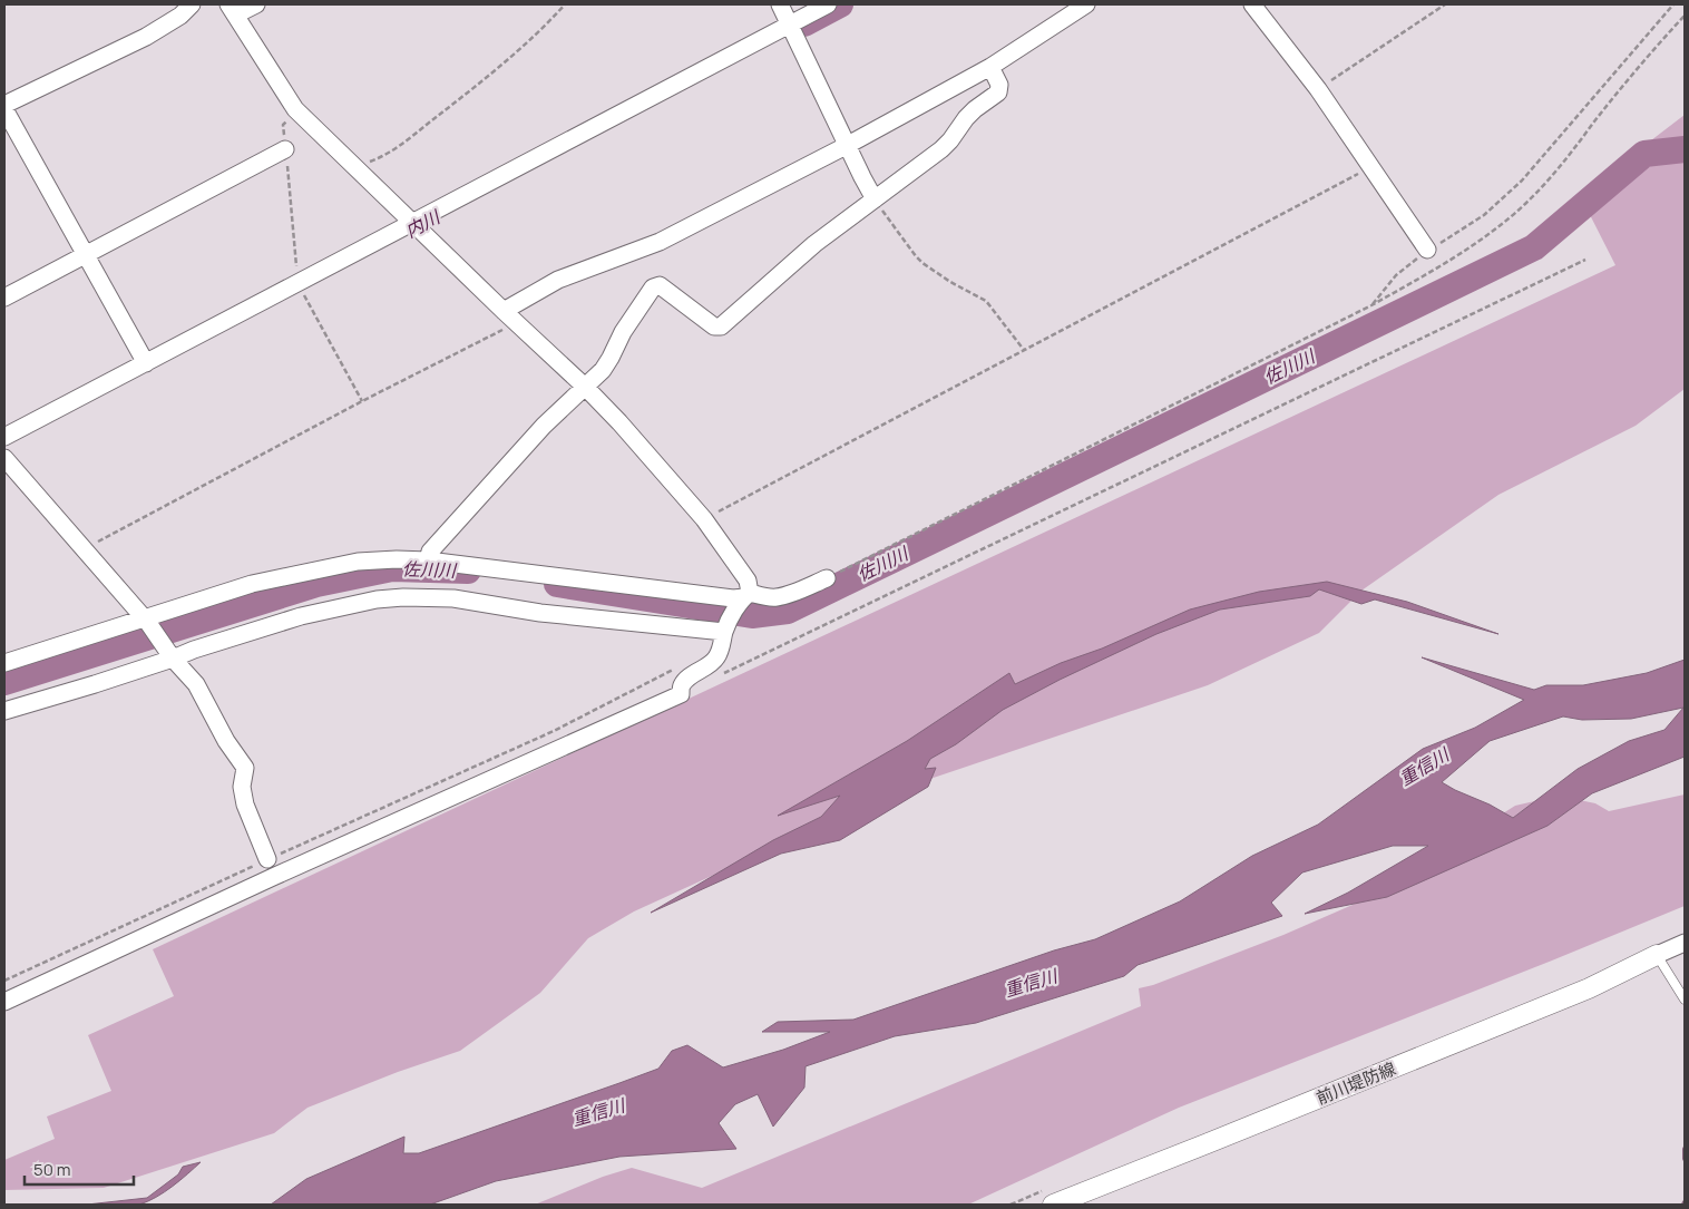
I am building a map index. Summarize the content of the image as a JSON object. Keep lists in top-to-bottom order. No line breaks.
{"streets":{"street":["前川堤防線"]},"water":["内川","佐川川","重信川"],"scale_bar":"50 m"}
